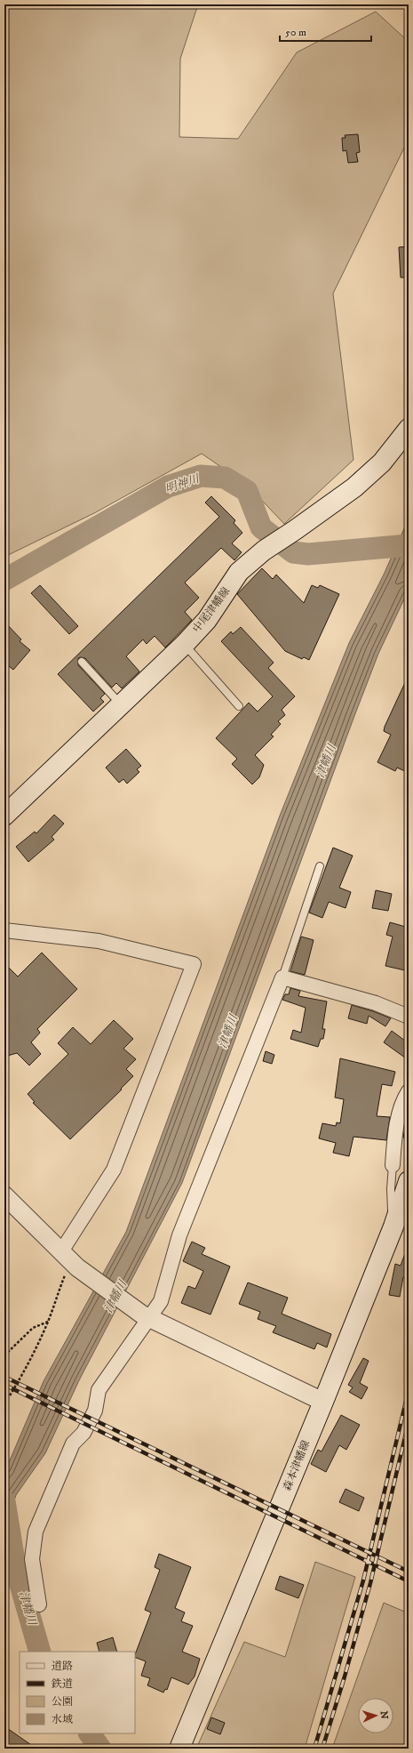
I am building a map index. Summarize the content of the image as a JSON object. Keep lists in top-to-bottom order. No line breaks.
{"streets":{"main road":["中尾津幡線","森本津幡線"]},"water":["明神川","津幡川"],"legend":["道路","鉄道","公園","水域"],"scale_bar":"50 m","north":"right"}
